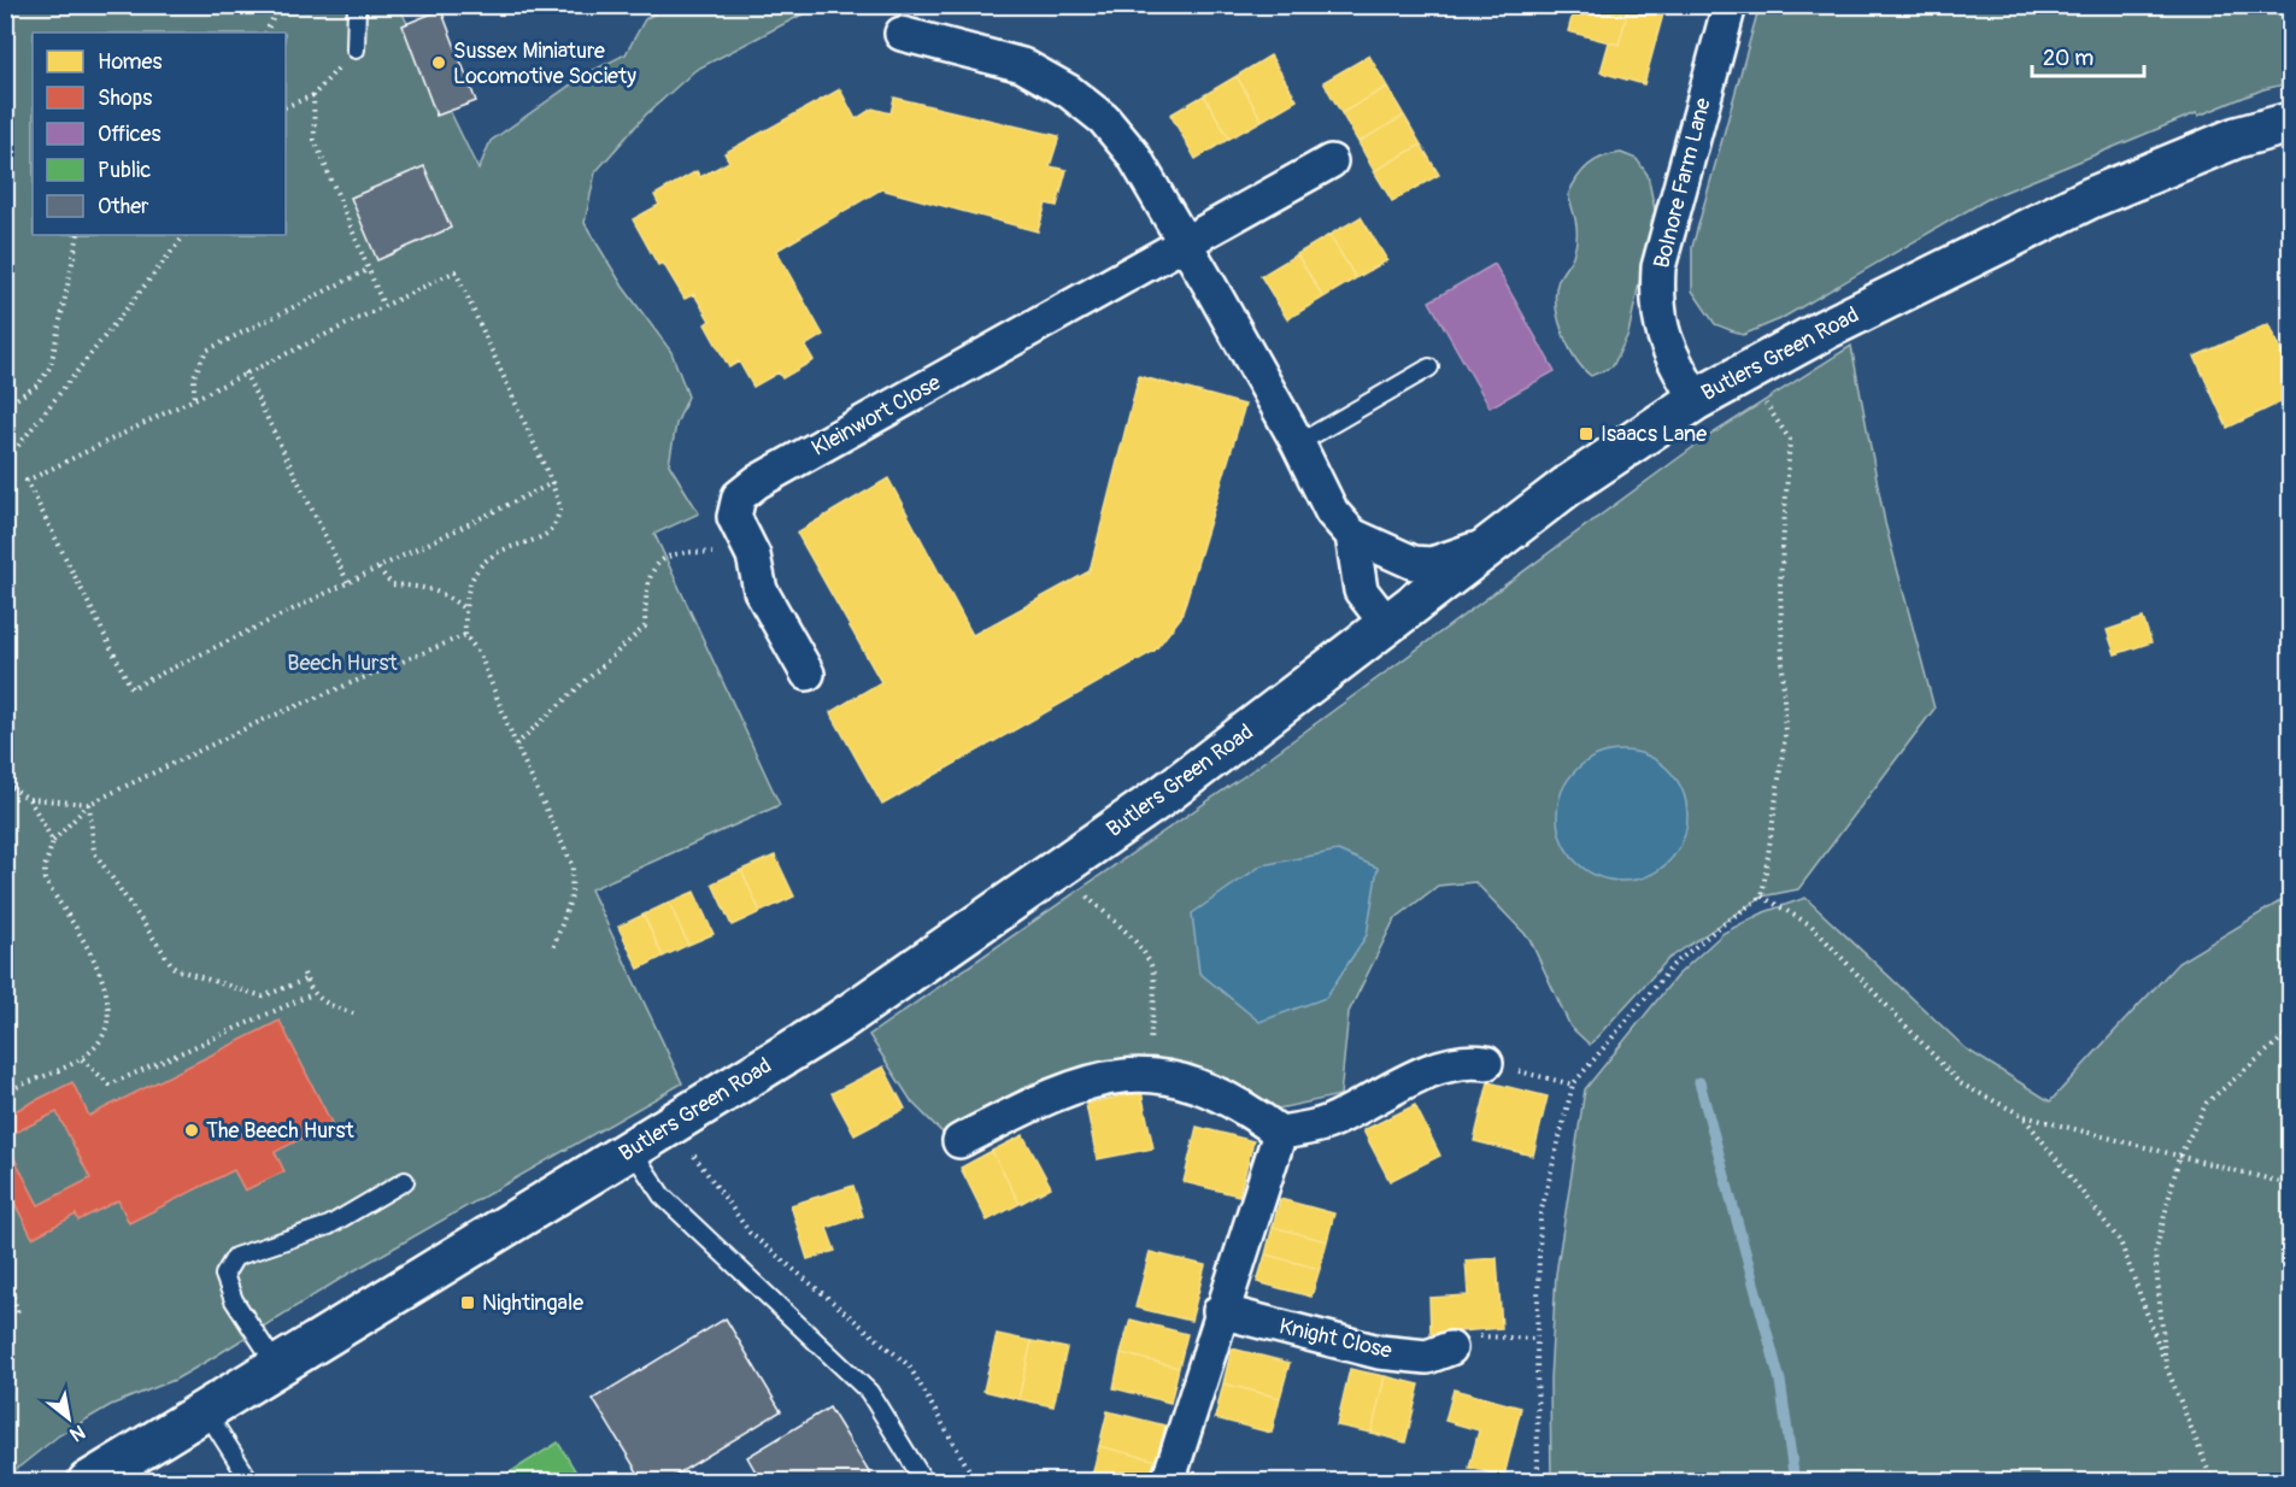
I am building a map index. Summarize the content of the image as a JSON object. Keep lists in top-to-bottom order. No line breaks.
{"streets":{"main road":["Butlers Green Road"],"street":["Bolnore Farm Lane","Kleinwort Close","Knight Close"]},"crossings":[["Bolnore Farm Lane","Butlers Green Road"]],"parks":["Beech Hurst"],"places":{"other":["Sussex Miniature Locomotive Society","The Beech Hurst"],"transit":["Isaacs Lane","Nightingale"]},"legend":["Homes","Shops","Offices","Public","Other"],"scale_bar":"20 m","north":"bottom right"}
